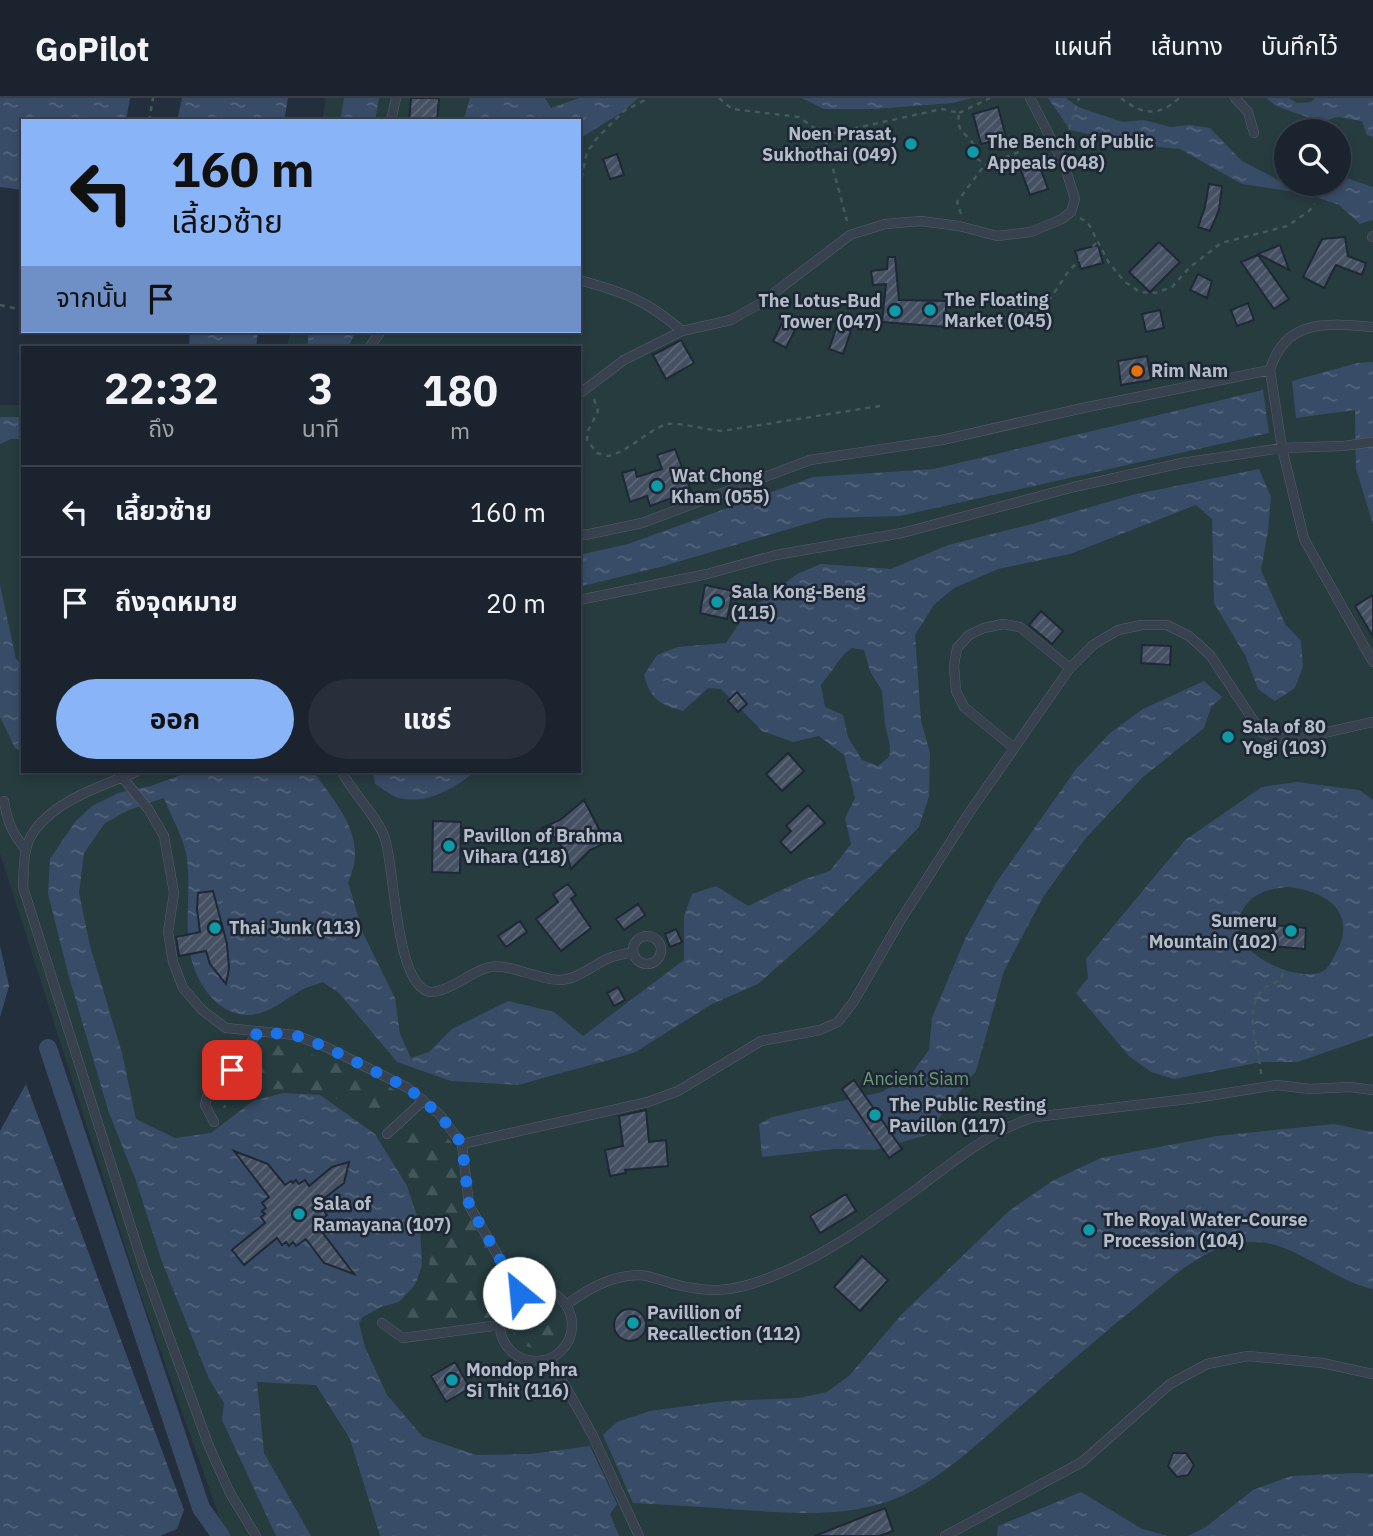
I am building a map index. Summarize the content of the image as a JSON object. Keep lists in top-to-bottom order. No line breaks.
{"parks":["Ancient Siam"],"places":["Noen Prasat, Sukhothai (049)","The Bench of Public Appeals (048)","The Floating Market (045)","The Lotus-Bud Tower (047)","Rim Nam","Wat Chong Kham (055)","Sala Kong-Beng (115)","Sala of 80 Yogi (103)","Pavillon of Brahma Vihara (118)","Thai Junk (113)","Sumeru Mountain (102)","The Public Resting Pavillon (117)","Sala of Ramayana (107)","The Royal Water-Course Procession (104)","Pavillion of Recallection (112)","Mondop Phra Si Thit (116)"],"page":{"header":"GoPilot","nav":["แผนที่","เส้นทาง","บันทึกไว้"],"turn":["160 m","เลี้ยวซ้าย"],"then":"จากนั้น","eta":["22:32","ถึง","3","นาที","180","m"],"list":[{"name":"เลี้ยวซ้าย","value":"160 m"},{"name":"ถึงจุดหมาย","value":"20 m"}],"buttons":["ออก","แชร์"]}}
